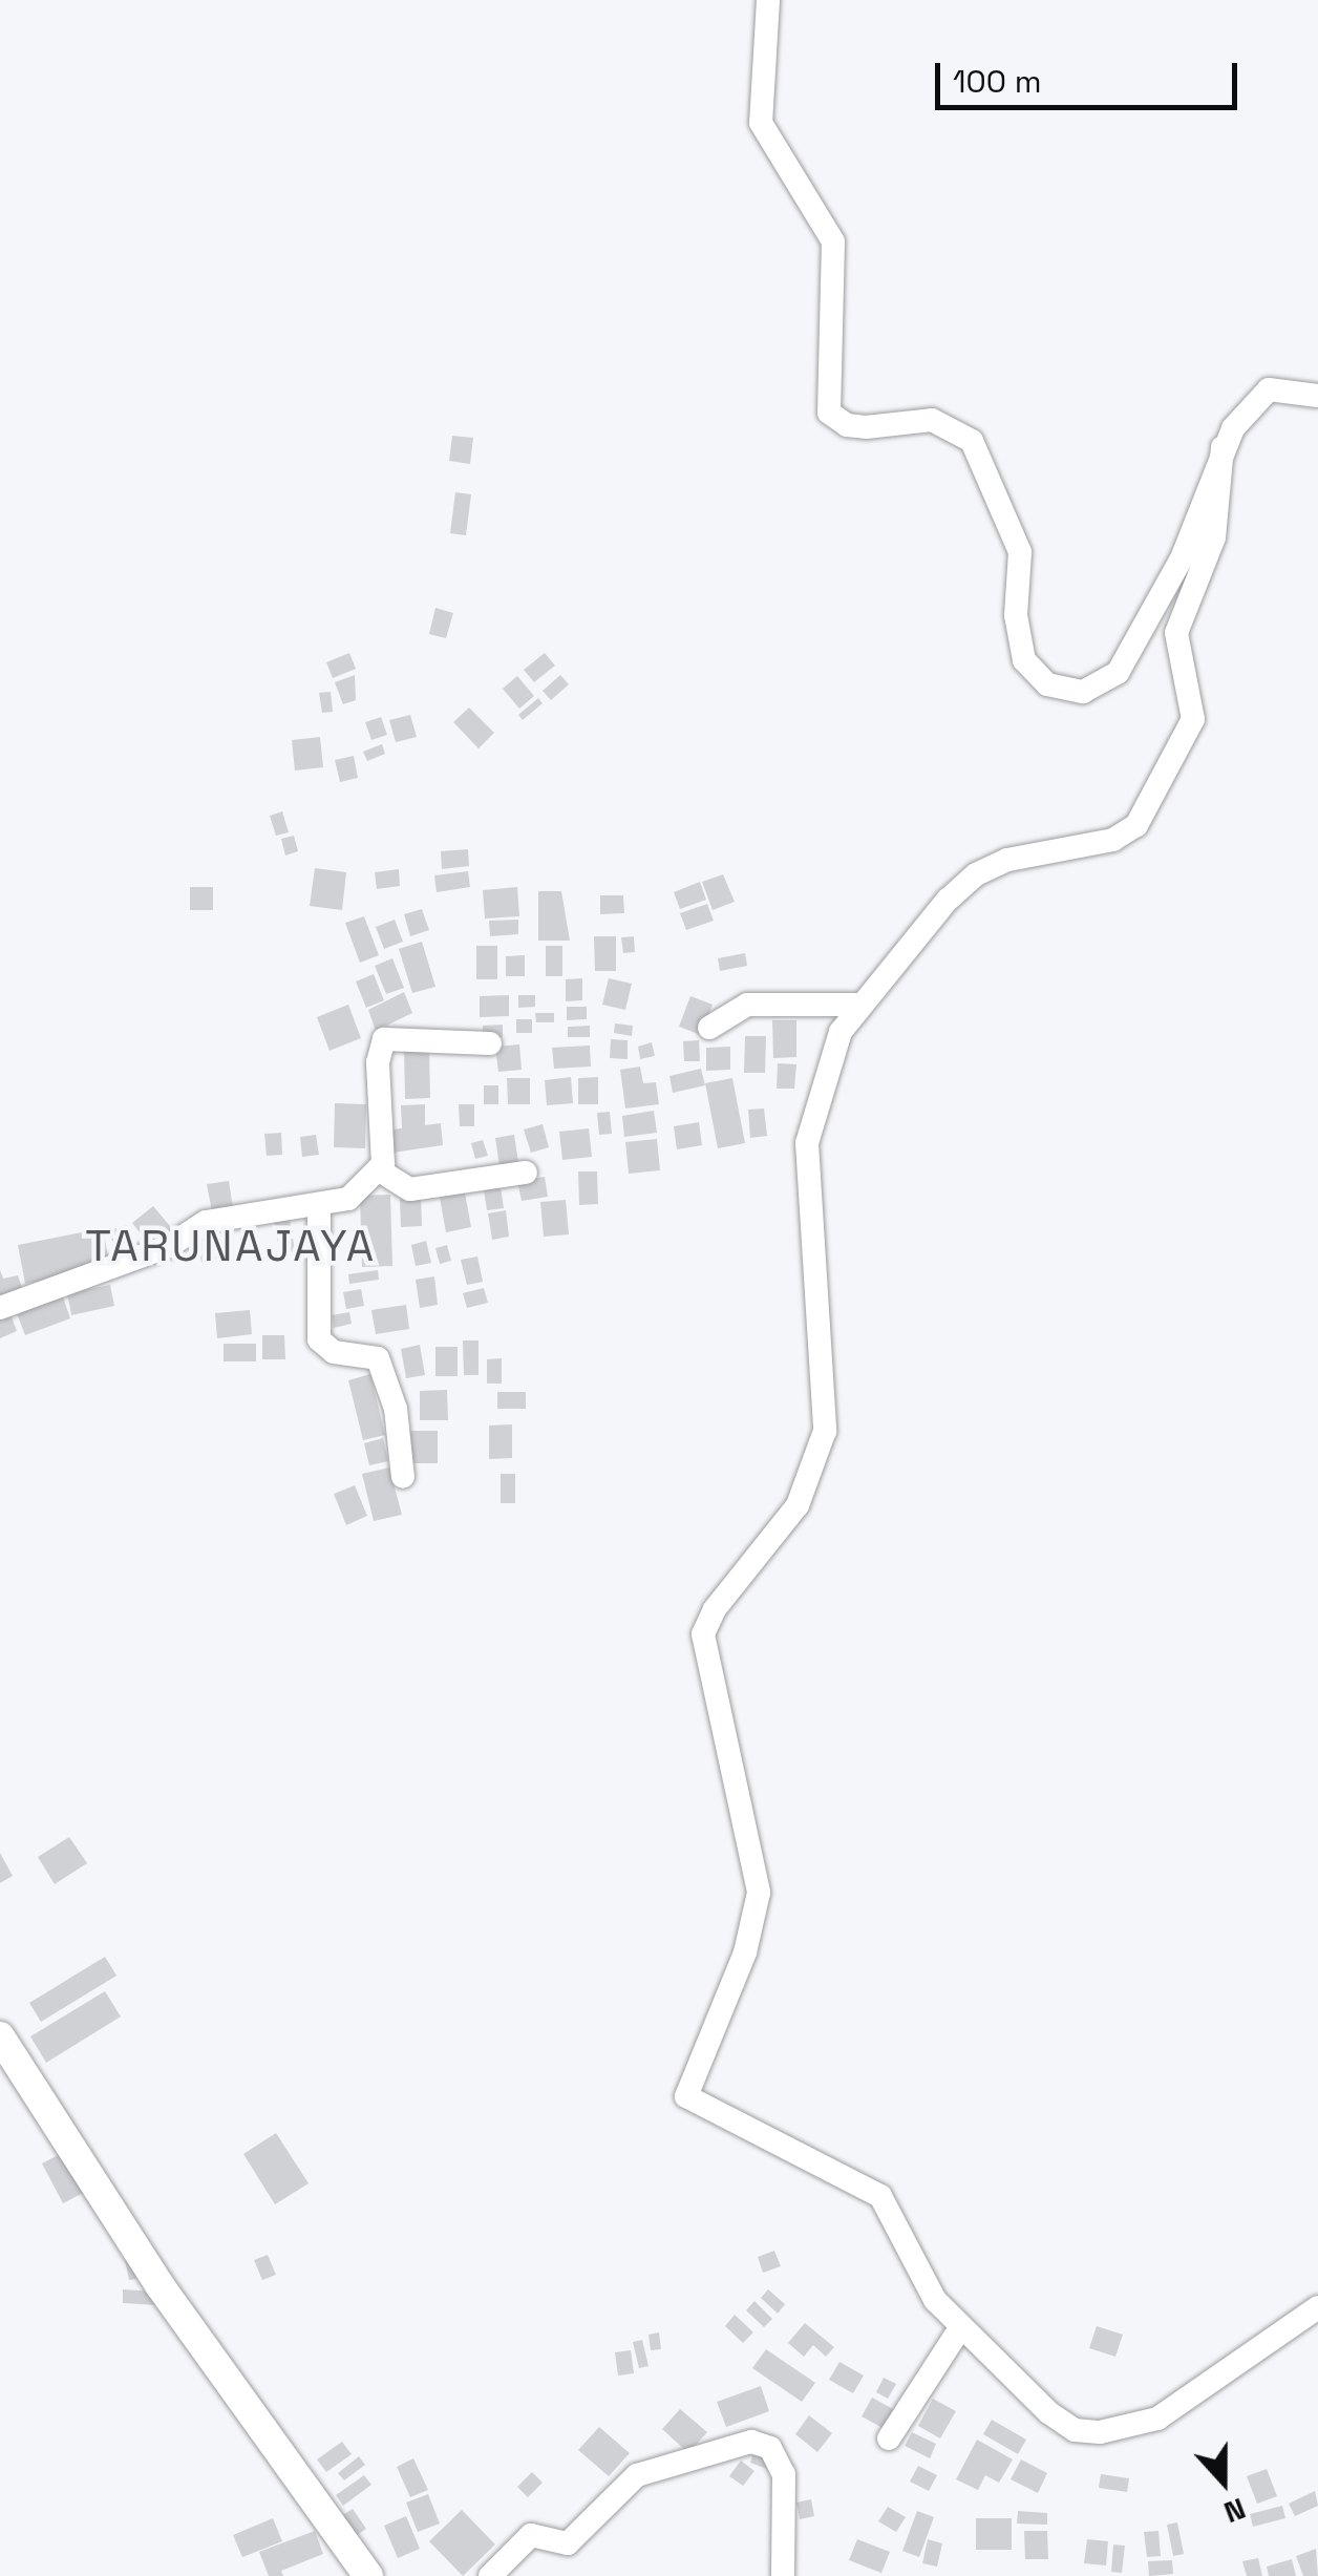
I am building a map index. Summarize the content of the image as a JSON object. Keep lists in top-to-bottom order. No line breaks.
{"districts":["TARUNAJAYA"],"scale_bar":"100 m","north":"bottom"}
